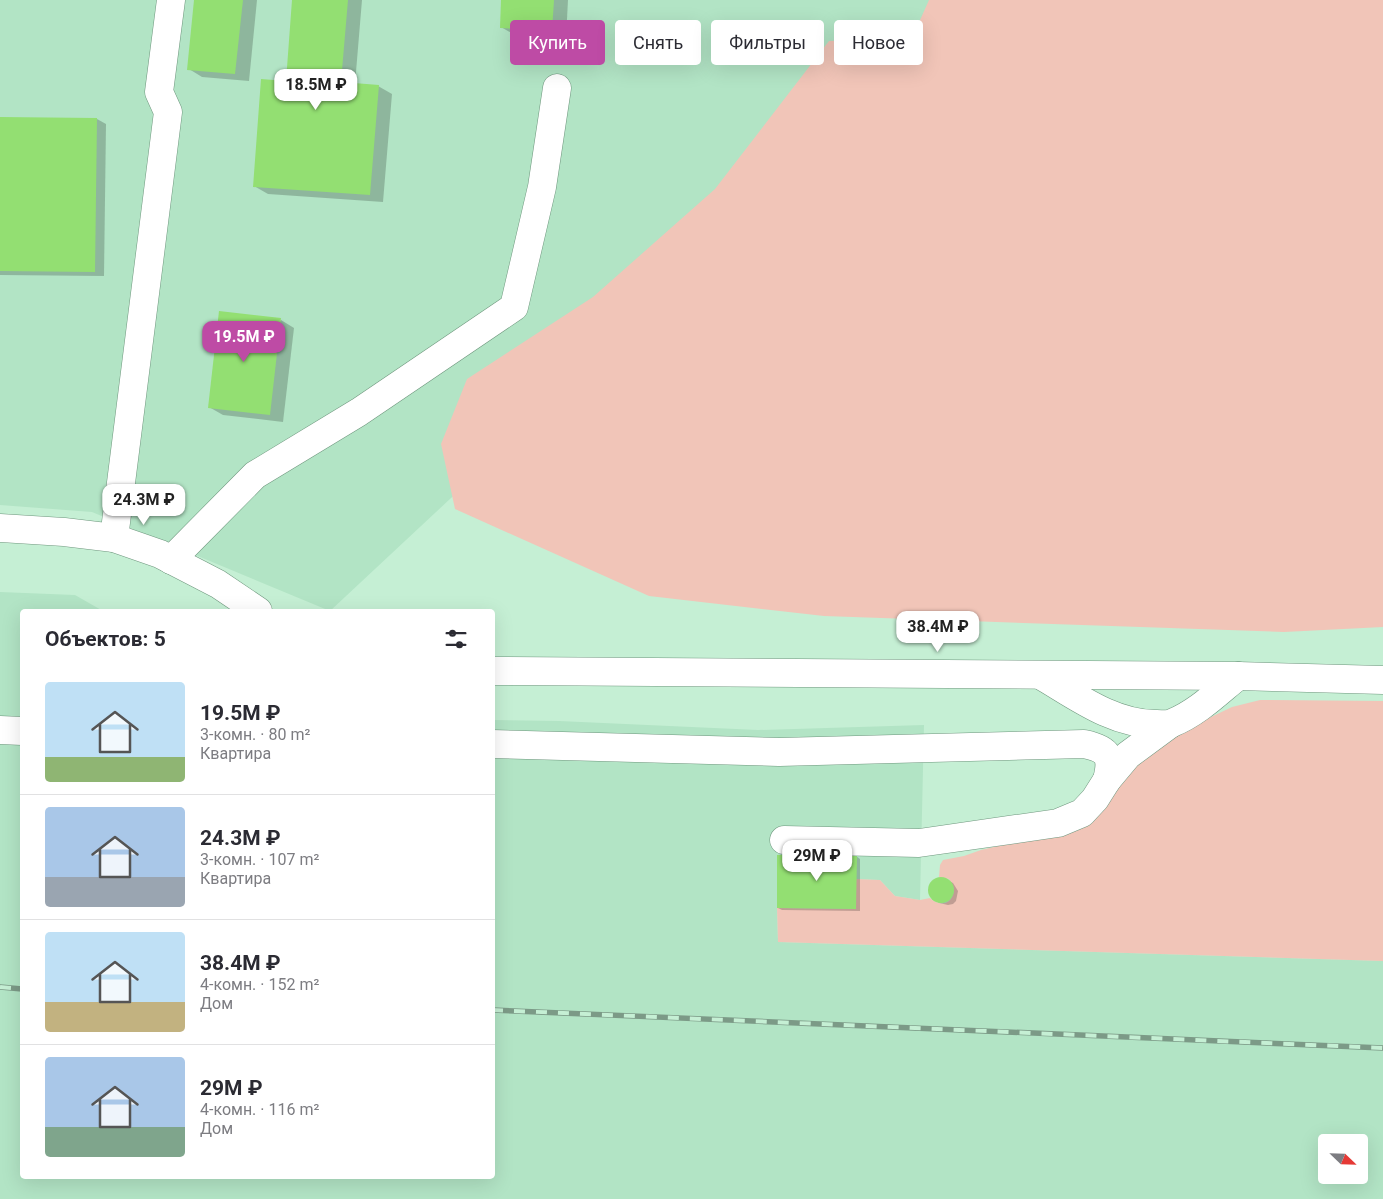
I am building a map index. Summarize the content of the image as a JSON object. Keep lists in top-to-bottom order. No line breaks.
{"north":"bottom right","page":{"chip":["Купить","Снять","Фильтры","Новое"],"price":["18.5M ₽","19.5M ₽","24.3M ₽","38.4M ₽","29M ₽"],"heading":"Объектов: 5","list":[{"name":"19.5M ₽","note":"3-комн. · 80 m² · Квартира"},{"name":"24.3M ₽","note":"3-комн. · 107 m² · Квартира"},{"name":"38.4M ₽","note":"4-комн. · 152 m² · Дом"},{"name":"29M ₽","note":"4-комн. · 116 m² · Дом"}]}}
